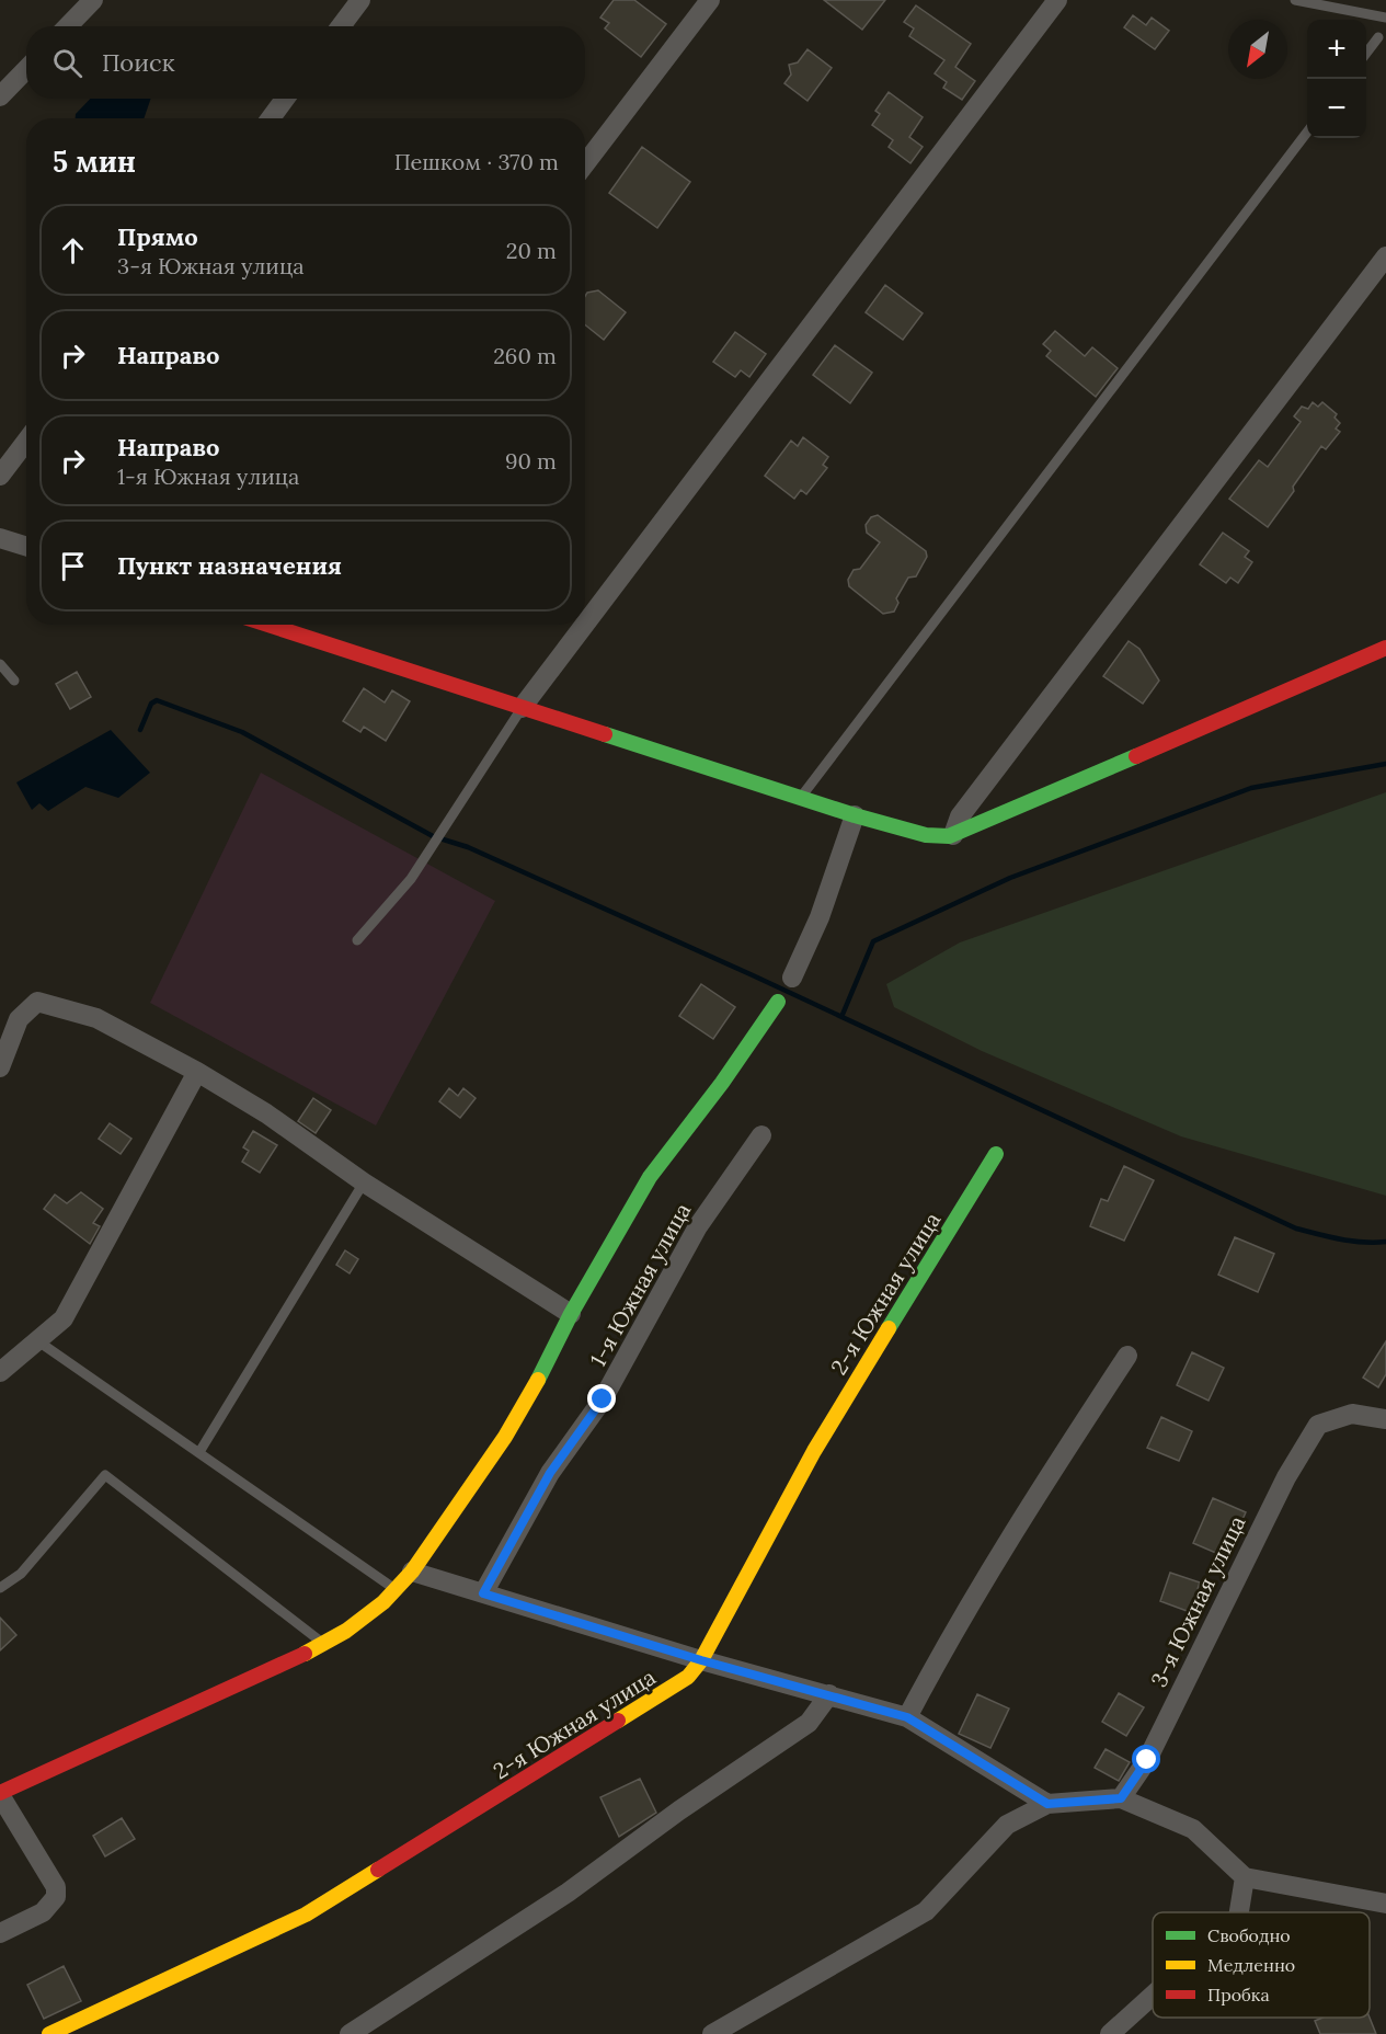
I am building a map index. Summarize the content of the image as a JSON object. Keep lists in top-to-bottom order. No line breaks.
{"streets":{"street":["1-я Южная улица","2-я Южная улица","3-я Южная улица"]},"legend":["Свободно","Медленно","Пробка"],"north":"bottom left","page":{"map_buttons":["+","−"],"search":"Поиск","heading":["5 мин","Пешком · 370 m"],"list":[["Прямо","3-я Южная улица","20 m"],["Направо","260 m"],["Направо","1-я Южная улица","90 m"],"Пункт назначения"]}}
